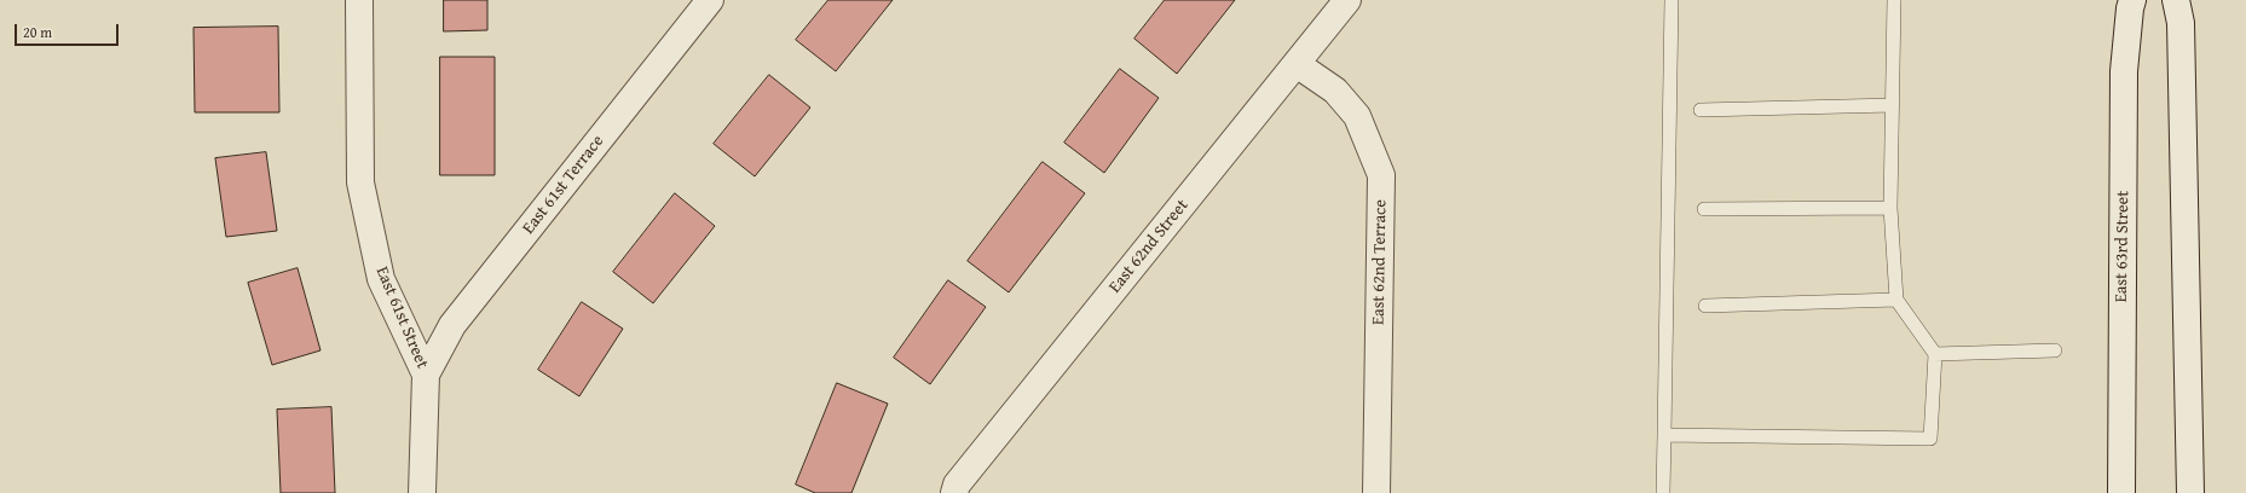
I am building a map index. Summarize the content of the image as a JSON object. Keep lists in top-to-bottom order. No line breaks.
{"streets":{"street":["East 61st Terrace","East 62nd Street","East 63rd Street","East 62nd Terrace","East 61st Street"]},"crossings":[["East 61st Terrace","East 61st Street"],["East 62nd Street","East 62nd Terrace"]],"scale_bar":"20 m"}
